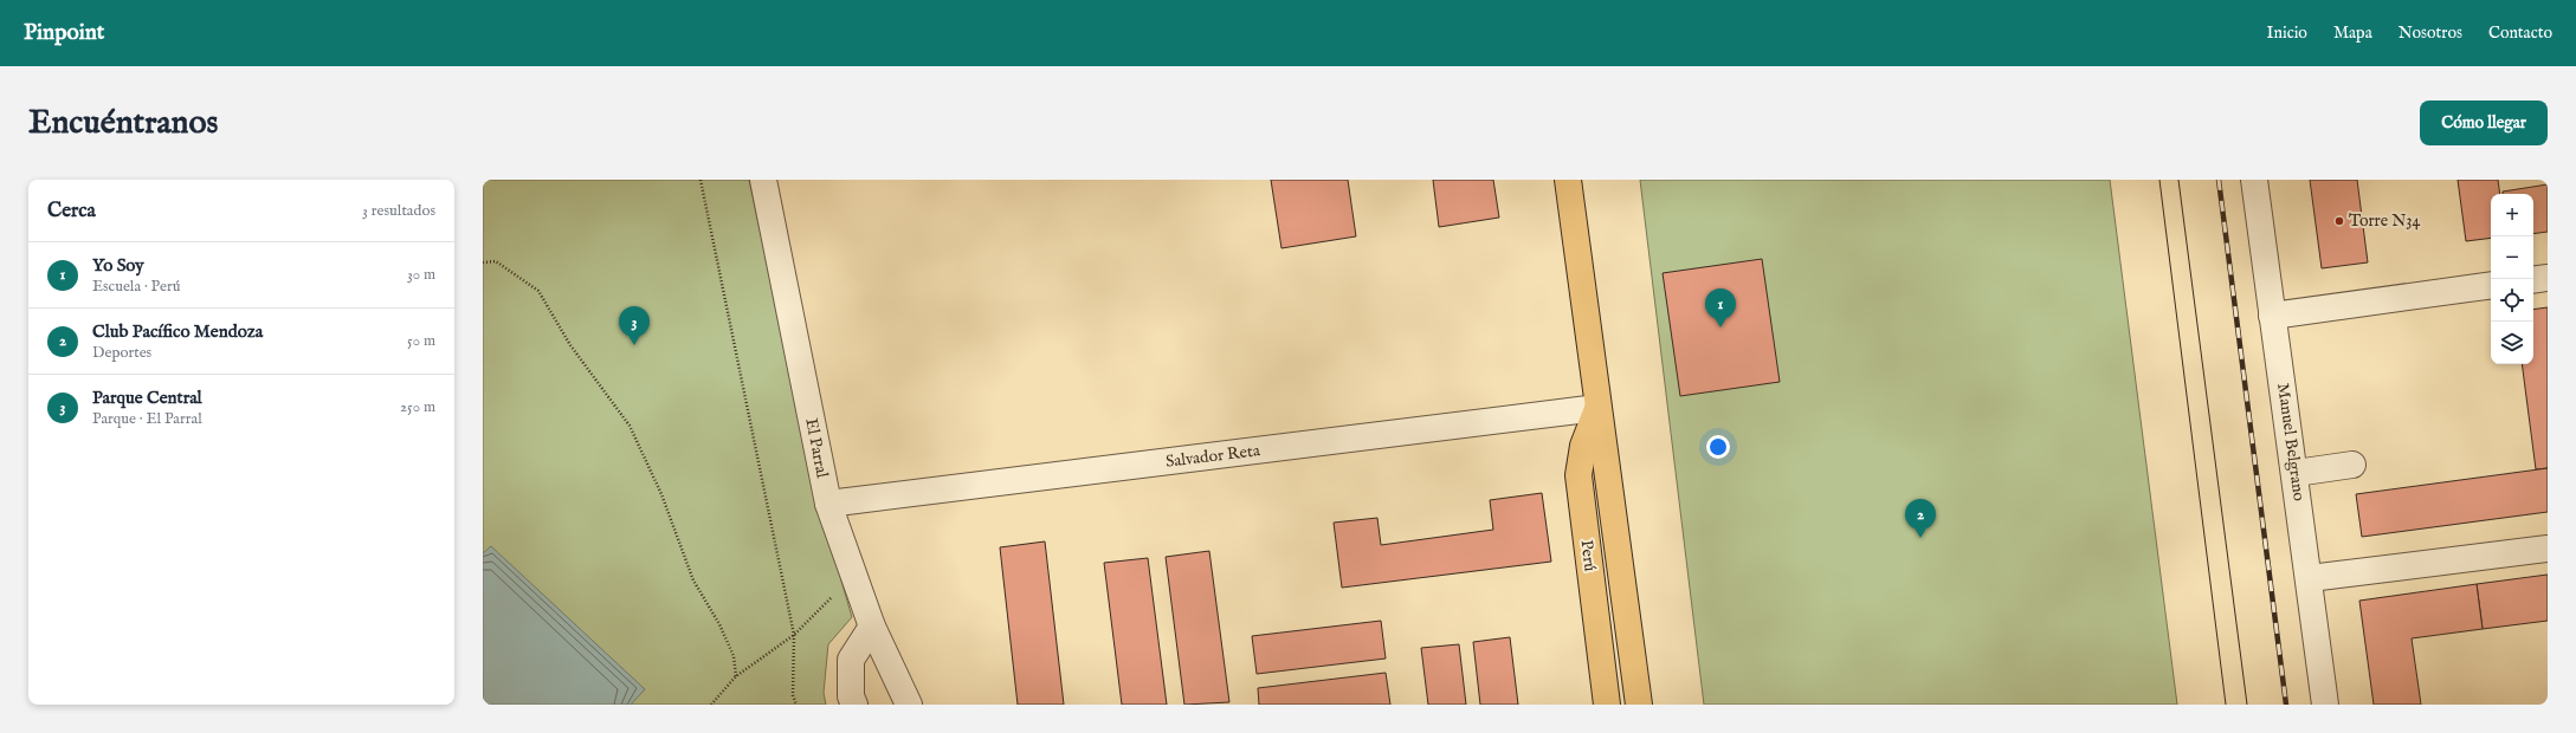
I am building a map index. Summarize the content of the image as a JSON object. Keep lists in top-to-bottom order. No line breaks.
{"streets":{"main road":["Perú"],"street":["Manuel Belgrano","El Parral","Salvador Reta"]},"crossings":[["El Parral","Salvador Reta"],["Salvador Reta","Perú"]],"places":["Torre N34"],"page":{"header":"Pinpoint","nav":["Inicio","Mapa","Nosotros","Contacto"],"buttons":"Cómo llegar","title":"Encuéntranos","heading":["Cerca","3 resultados"],"map_buttons":["+","−"],"list":[{"mark":"1","name":"Yo Soy","note":"Escuela · Perú","value":"30 m"},{"mark":"2","name":"Club Pacífico Mendoza","note":"Deportes","value":"50 m"},{"mark":"3","name":"Parque Central","note":"Parque · El Parral","value":"250 m"}],"pins":["1","3","2"]}}
